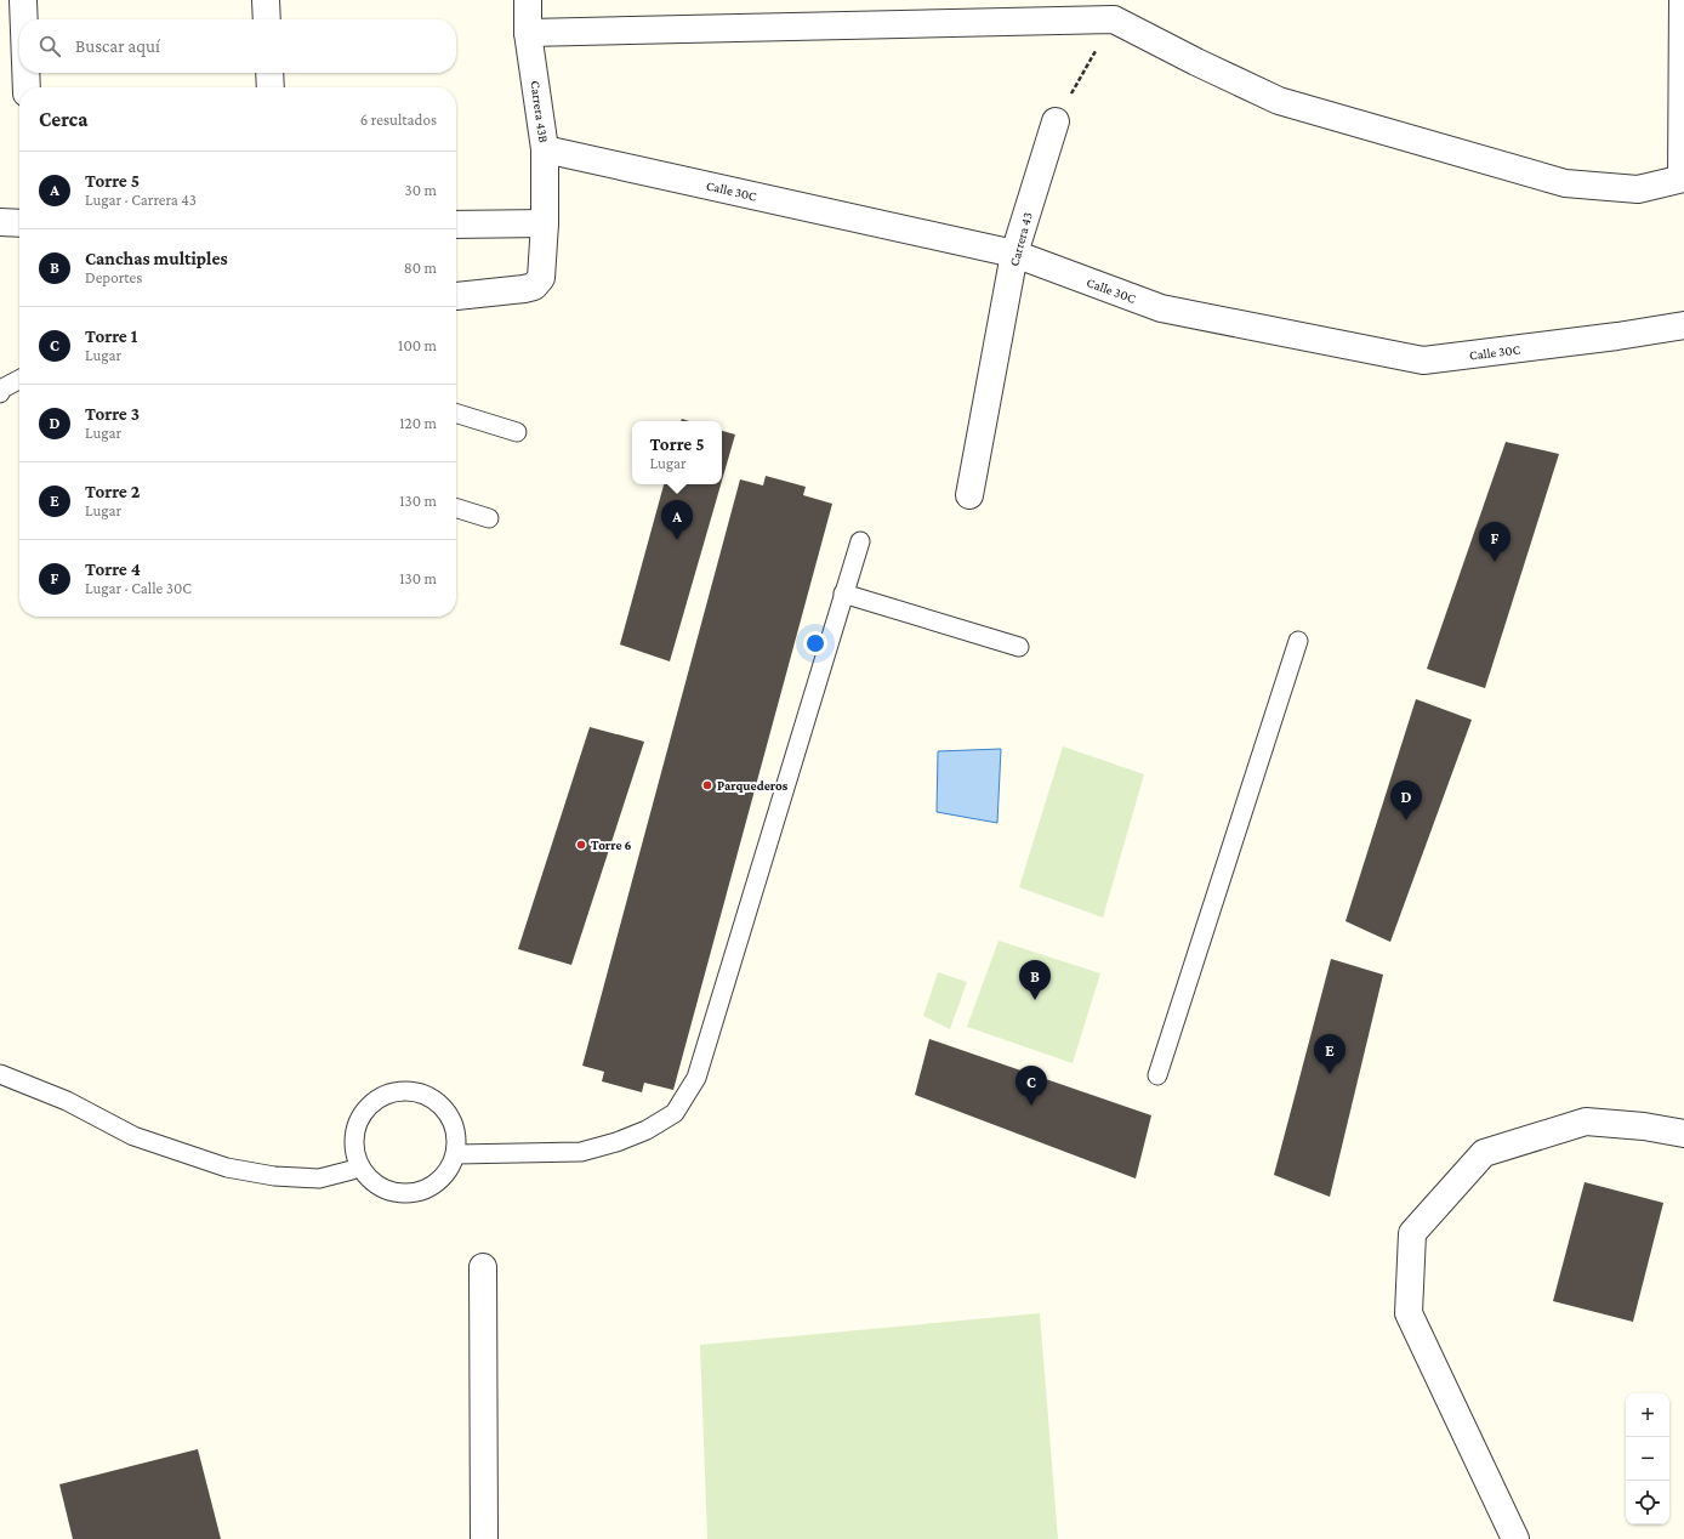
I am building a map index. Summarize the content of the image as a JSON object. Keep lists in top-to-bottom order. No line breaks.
{"streets":{"street":["Carrera 43B","Calle 30C","Carrera 43"]},"crossings":[["Carrera 43B","Calle 30C"],["Calle 30C","Carrera 43"]],"places":["Parquederos","Torre 6"],"page":{"search":"Buscar aquí","heading":["Cerca","6 resultados"],"list":[{"mark":"A","name":"Torre 5","note":"Lugar · Carrera 43","value":"30 m"},{"mark":"B","name":"Canchas multiples","note":"Deportes","value":"80 m"},{"mark":"C","name":"Torre 1","note":"Lugar","value":"100 m"},{"mark":"D","name":"Torre 3","note":"Lugar","value":"120 m"},{"mark":"E","name":"Torre 2","note":"Lugar","value":"130 m"},{"mark":"F","name":"Torre 4","note":"Lugar · Calle 30C","value":"130 m"}],"popup":["Torre 5","Lugar"],"pins":["A","F","D","B","E","C"],"map_buttons":["+","−"]}}
